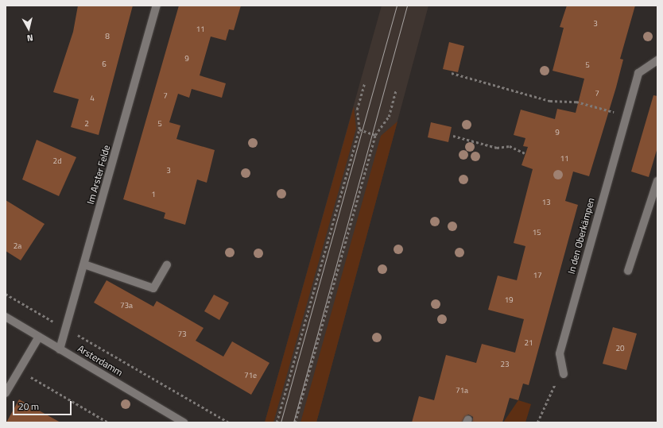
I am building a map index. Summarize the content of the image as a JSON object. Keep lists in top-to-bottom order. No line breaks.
{"streets":{"street":["Im Arster Felde","In den Oberkämpen","Arsterdamm"]},"crossings":[["Im Arster Felde","Arsterdamm"]],"house_numbers":["3","11","8","9","6","5","7","7","4","2","5","9","11","2d","3","1","13","15","2a","17","19","73a","73","21","20","23","71e","71a"],"scale_bar":"20 m","north":"bottom"}
